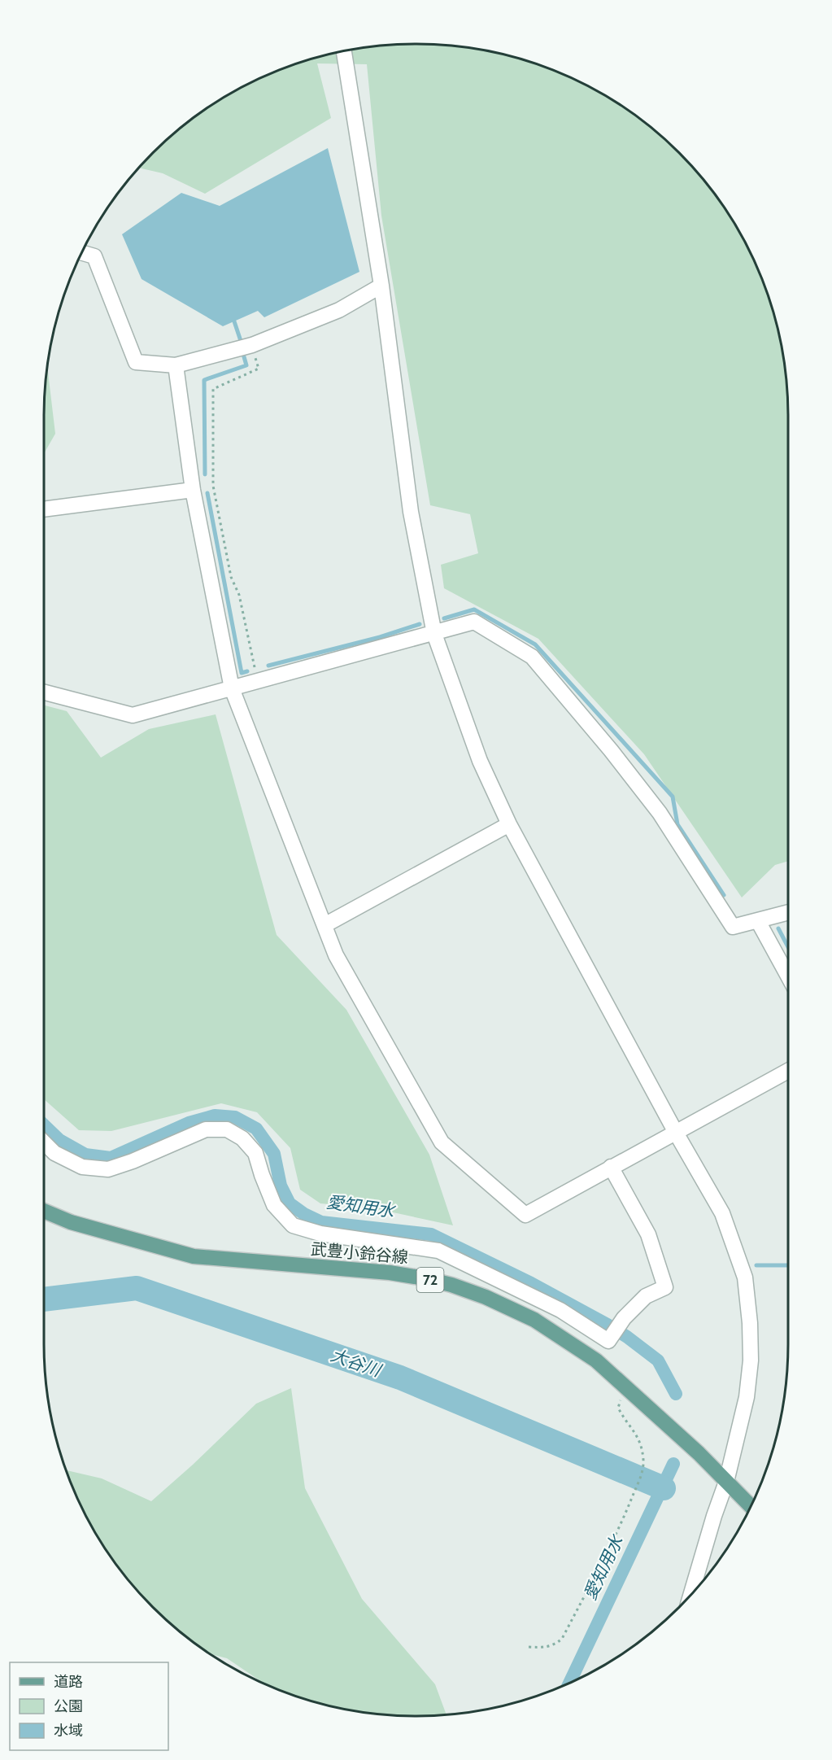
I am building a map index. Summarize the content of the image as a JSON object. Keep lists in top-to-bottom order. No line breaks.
{"streets":{"main road":["武豊小鈴谷線","72"]},"water":["愛知用水","大谷川"],"legend":["道路","公園","水域"]}
